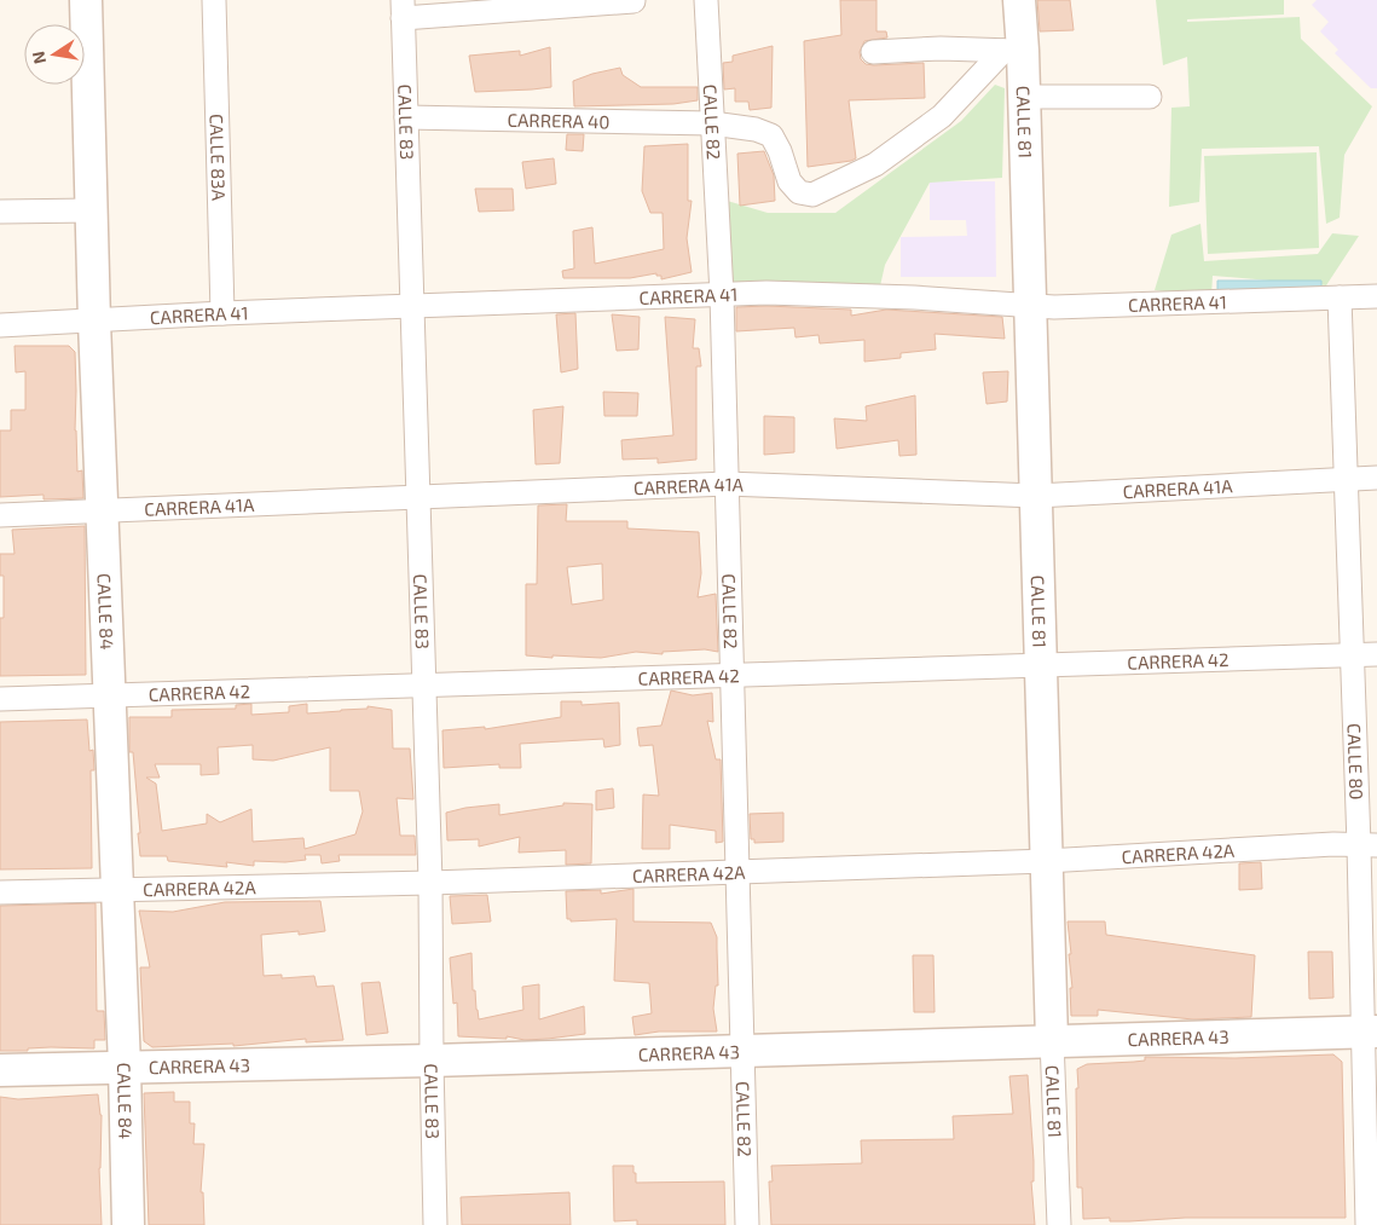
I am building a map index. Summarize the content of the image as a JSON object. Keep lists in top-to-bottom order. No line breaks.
{"streets":{"street":["CARRERA 40","CALLE 83","CALLE 82","CALLE 81","CALLE 83A","CARRERA 41","CARRERA 41A","CALLE 84","CARRERA 42","CALLE 80","CARRERA 42A","CARRERA 43"]},"crossings":[["CARRERA 40","CALLE 83"],["CARRERA 40","CALLE 82"],["CARRERA 40","CALLE 81"],["CALLE 83","CARRERA 41"],["CALLE 83","CARRERA 41A"],["CALLE 83","CARRERA 42"],["CALLE 83","CARRERA 42A"],["CALLE 83","CARRERA 43"],["CALLE 82","CARRERA 41"],["CALLE 82","CARRERA 41A"],["CALLE 82","CARRERA 42"],["CALLE 82","CARRERA 42A"],["CALLE 82","CARRERA 43"],["CALLE 81","CARRERA 41"],["CALLE 81","CARRERA 41A"],["CALLE 81","CARRERA 42"],["CALLE 81","CARRERA 42A"],["CALLE 81","CARRERA 43"],["CALLE 83A","CARRERA 41"],["CARRERA 41","CALLE 84"],["CARRERA 41","CALLE 80"],["CARRERA 41A","CALLE 84"],["CARRERA 41A","CALLE 80"],["CALLE 84","CARRERA 42"],["CALLE 84","CARRERA 42A"],["CALLE 84","CARRERA 43"],["CARRERA 42","CALLE 80"],["CALLE 80","CARRERA 42A"],["CALLE 80","CARRERA 43"]],"north":"left"}
